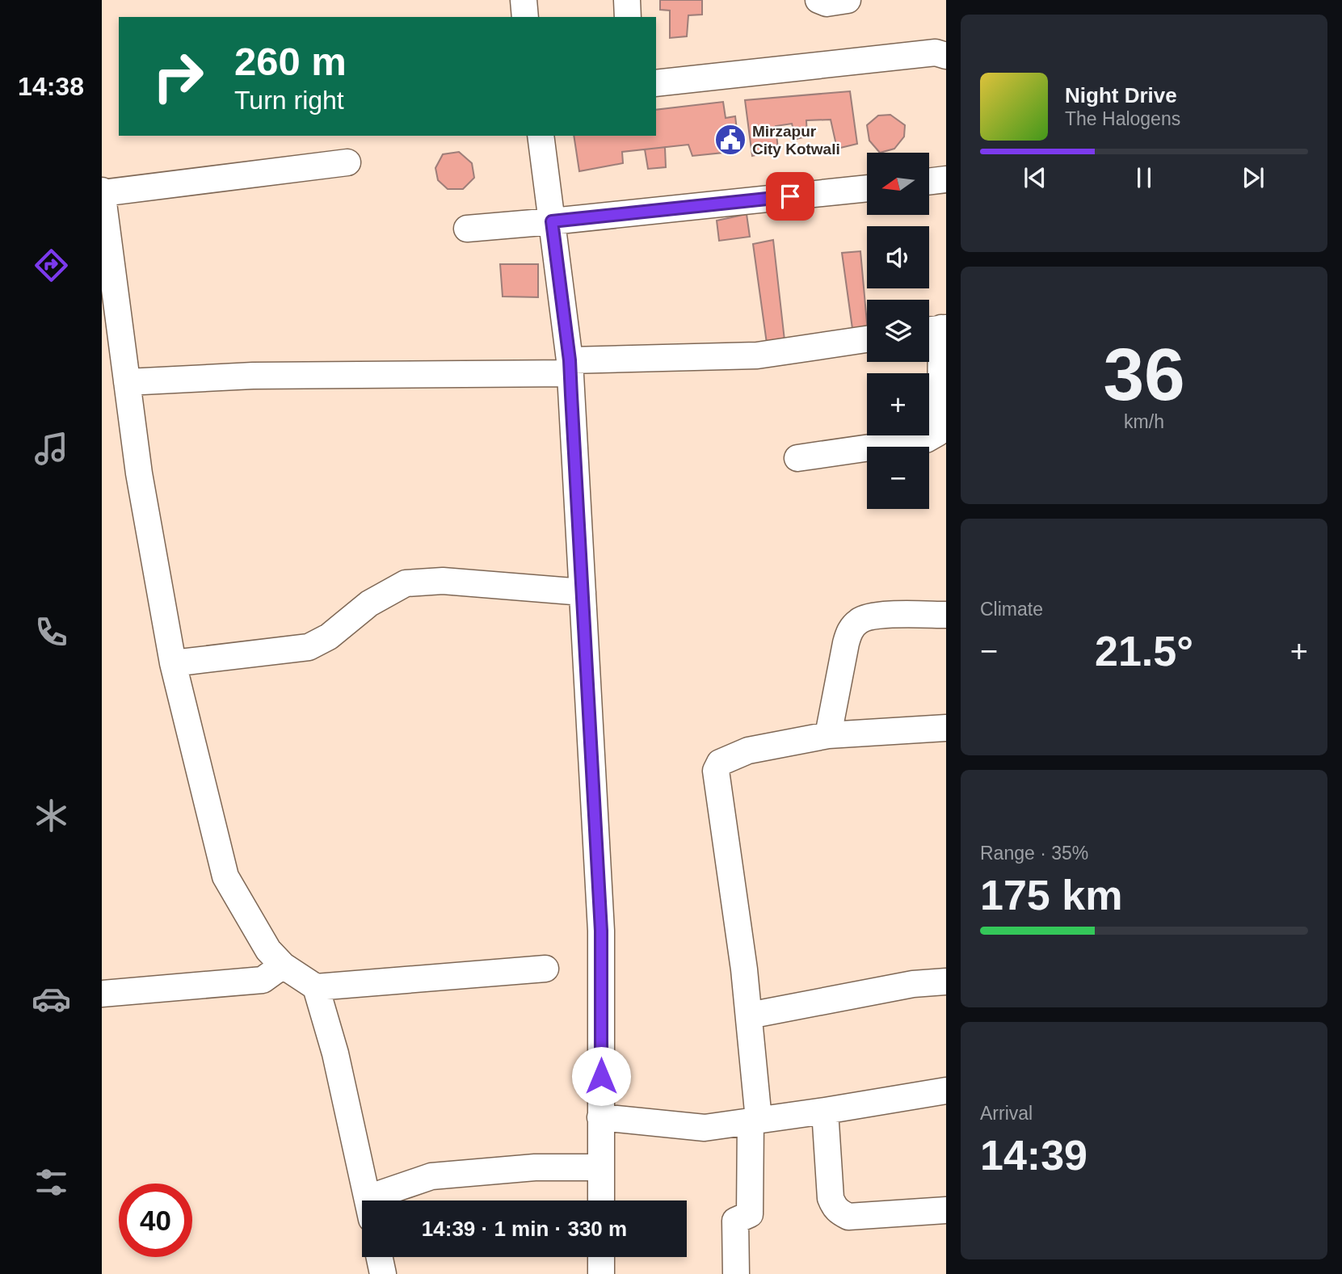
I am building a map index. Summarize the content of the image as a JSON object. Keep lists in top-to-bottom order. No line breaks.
{"places":{"public building":["Mirzapur City Kotwali"]},"north":"left","page":{"tabs":"14:38","turn":["260 m","Turn right"],"song":["Night Drive","The Halogens"],"map_buttons":["+","−"],"tile":[["36","km/h"],"Climate",["Range · 35%","175 km"],["Arrival","14:39"]],"heat":["−","21.5°","+"],"limit":"40","trip":"14:39 · 1 min · 330 m"}}
